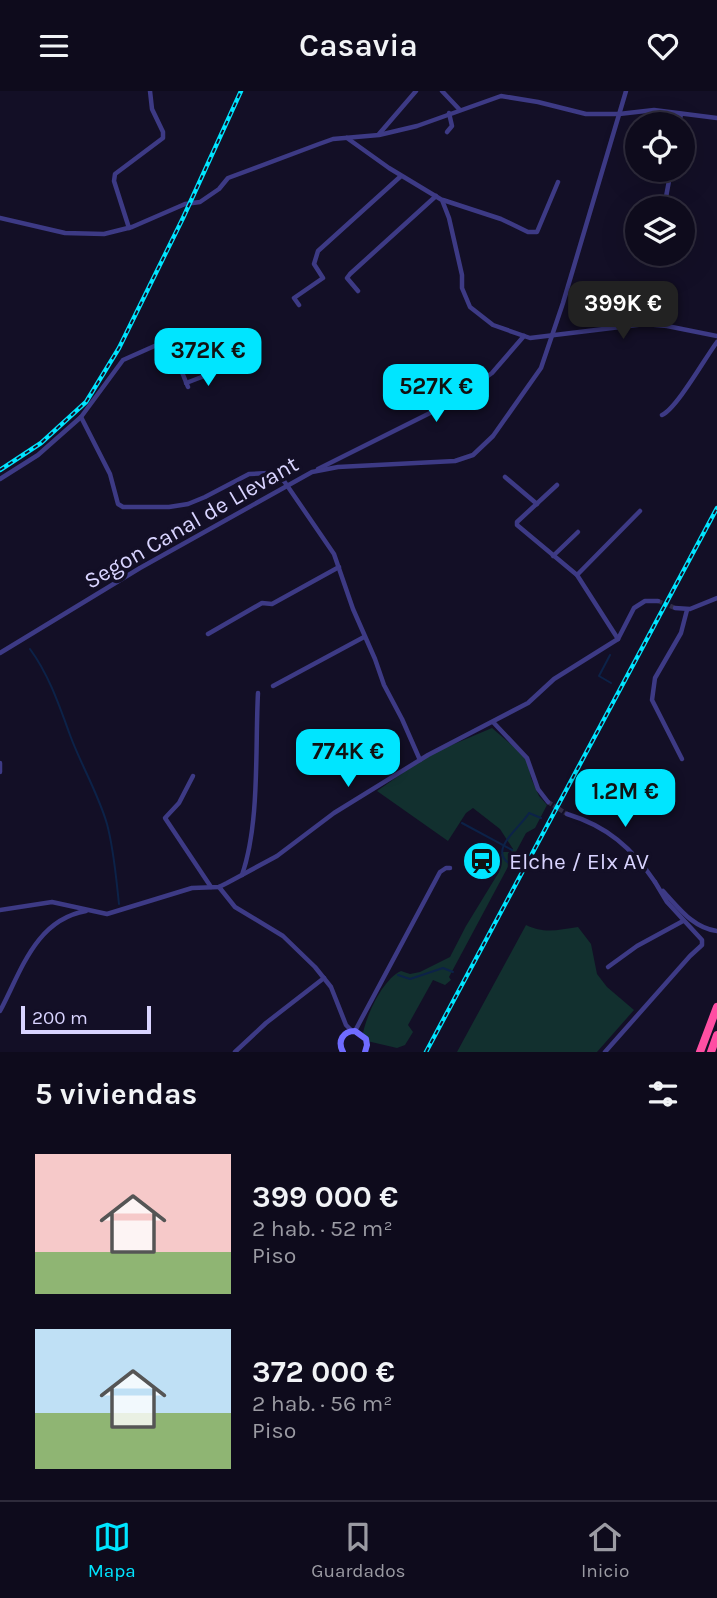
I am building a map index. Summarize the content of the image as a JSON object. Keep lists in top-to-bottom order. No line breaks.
{"streets":{"street":["Segon Canal de Llevant"]},"places":{"station":["Elche / Elx AV"]},"scale_bar":"200 m","page":{"header":"Casavia","price":["399K €","372K €","527K €","774K €","1.2M €"],"scale":"200 m","heading":"5 viviendas","list":[{"name":"399 000 €","note":"2 hab. · 52 m² · Piso"},{"name":"372 000 €","note":"2 hab. · 56 m² · Piso"}],"tabs":["Mapa","Guardados","Inicio"]}}
